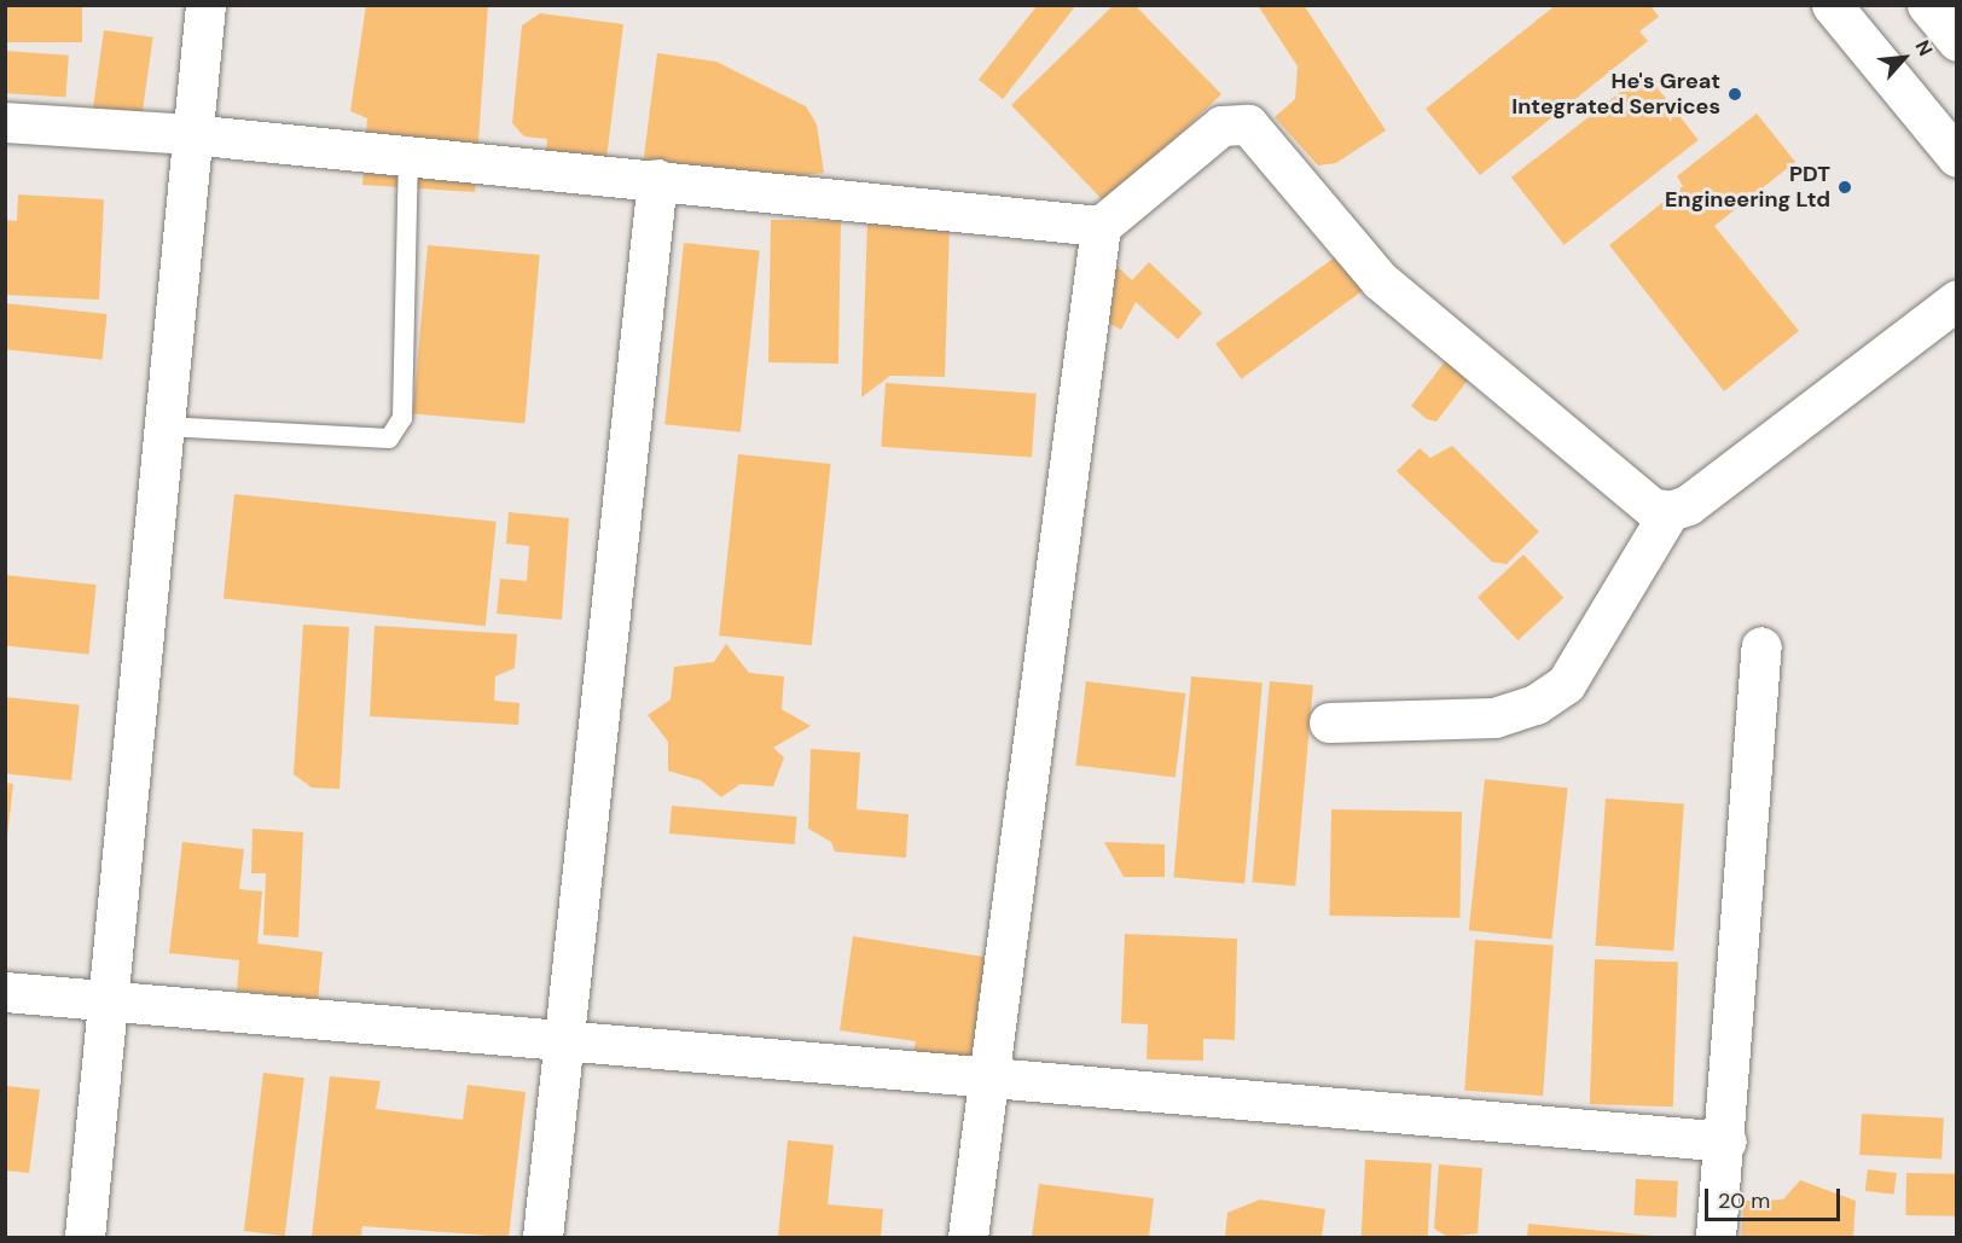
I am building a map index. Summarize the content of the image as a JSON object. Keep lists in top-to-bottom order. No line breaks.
{"places":["He's Great Integrated Services","PDT Engineering Ltd"],"scale_bar":"20 m","north":"top right"}
